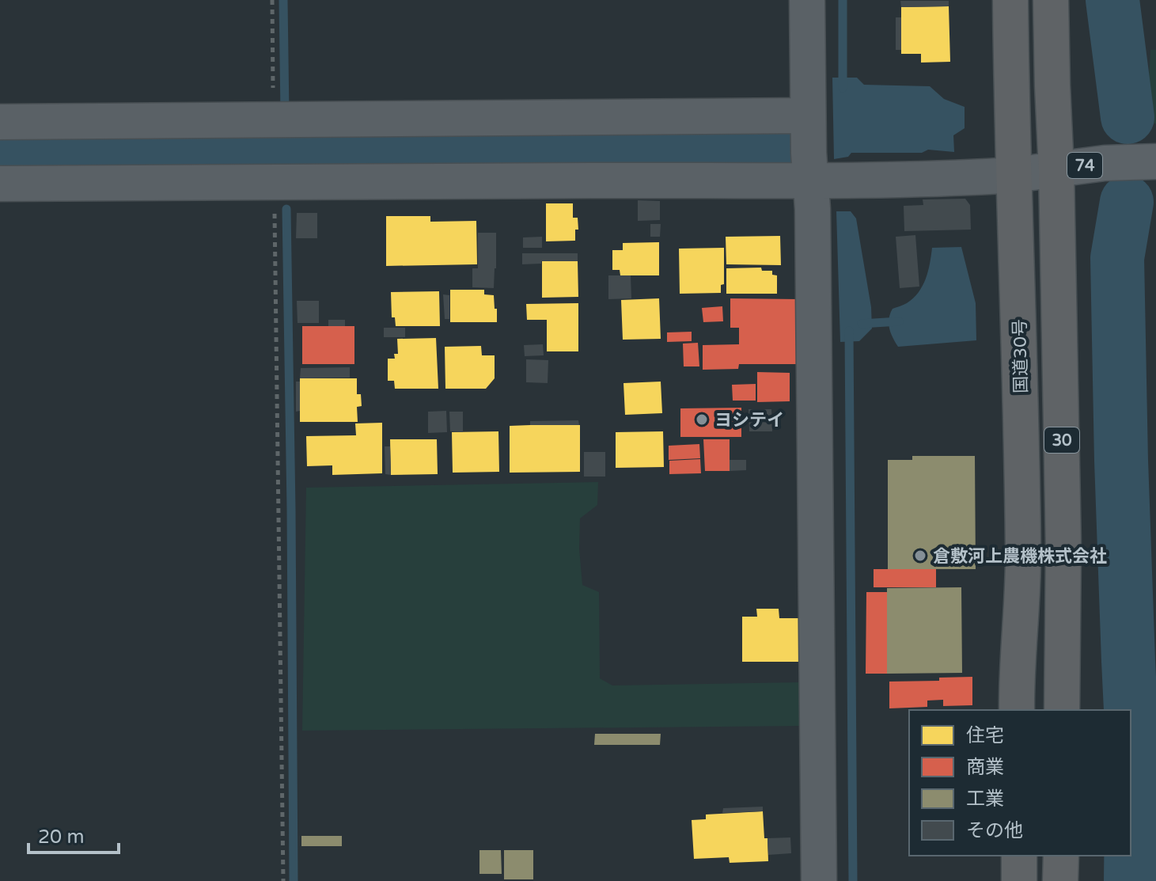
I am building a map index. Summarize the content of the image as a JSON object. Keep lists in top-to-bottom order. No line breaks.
{"streets":{"highway":["国道30号","30"],"main road":["74"]},"crossings":[["74","国道30号"],["74","30"]],"places":["ヨシテイ","倉敷河上農機株式会社"],"legend":["住宅","商業","工業","その他"],"scale_bar":"20 m"}
